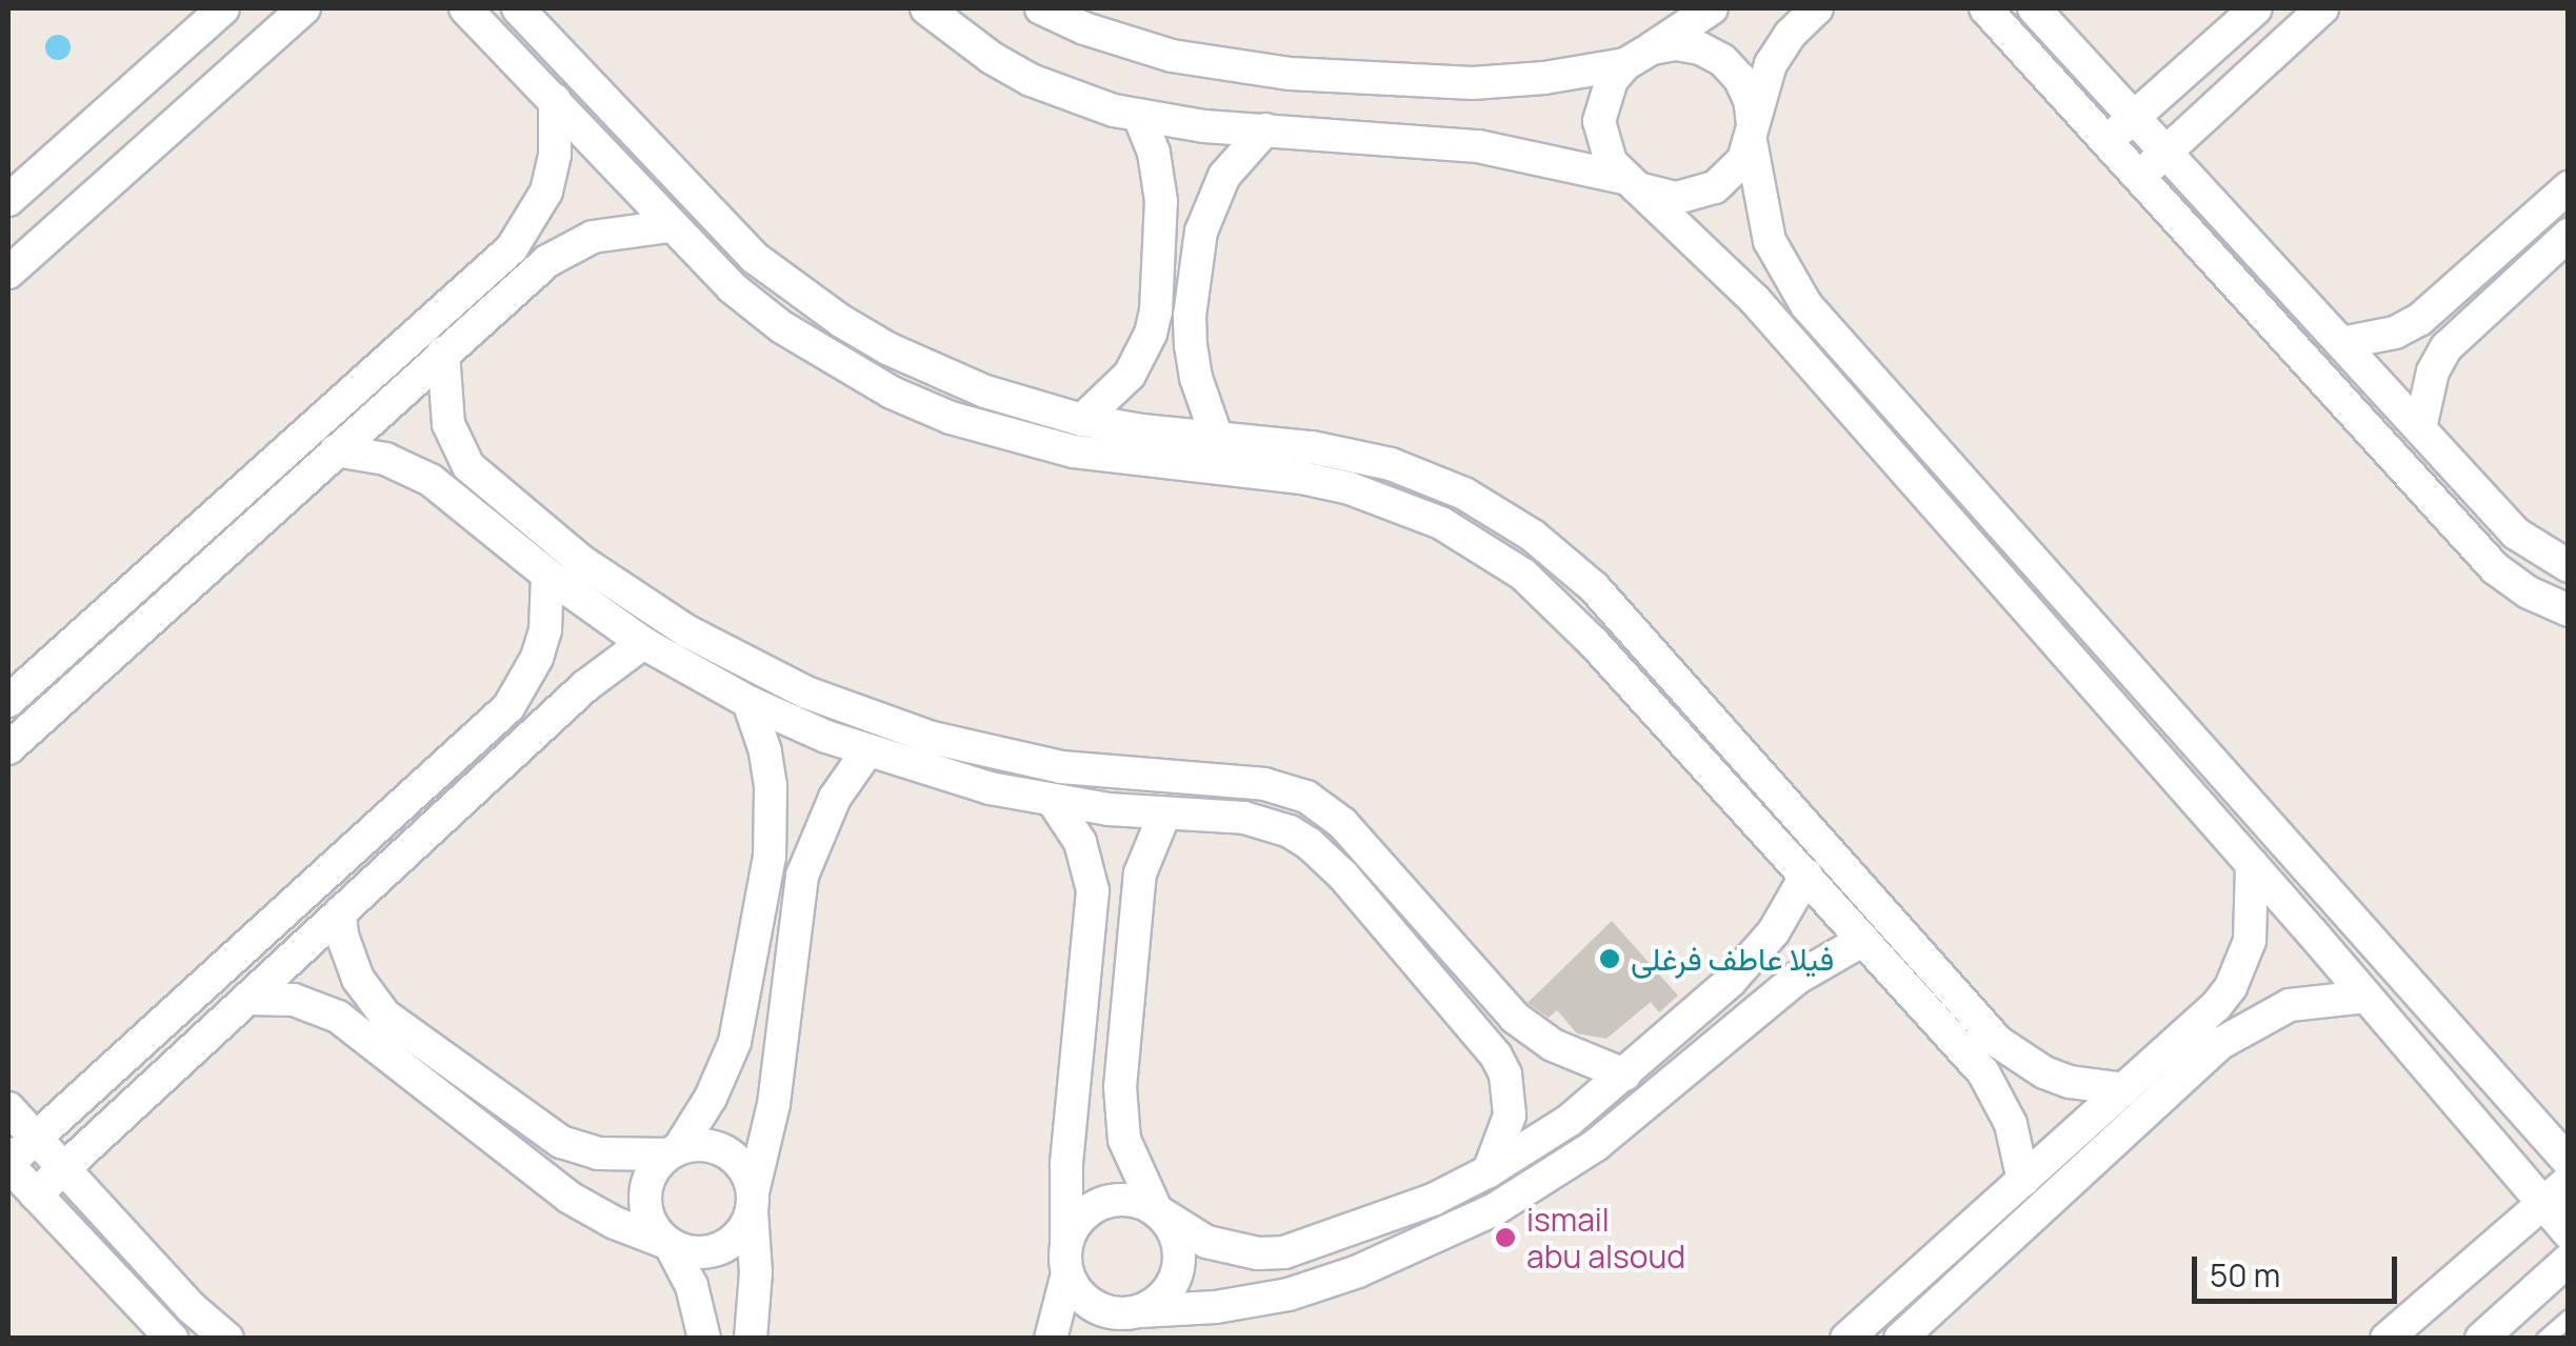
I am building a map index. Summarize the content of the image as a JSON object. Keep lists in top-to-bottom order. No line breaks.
{"places":["فيلا عاطف فرغلى","ismail abu alsoud"],"scale_bar":"50 m"}
